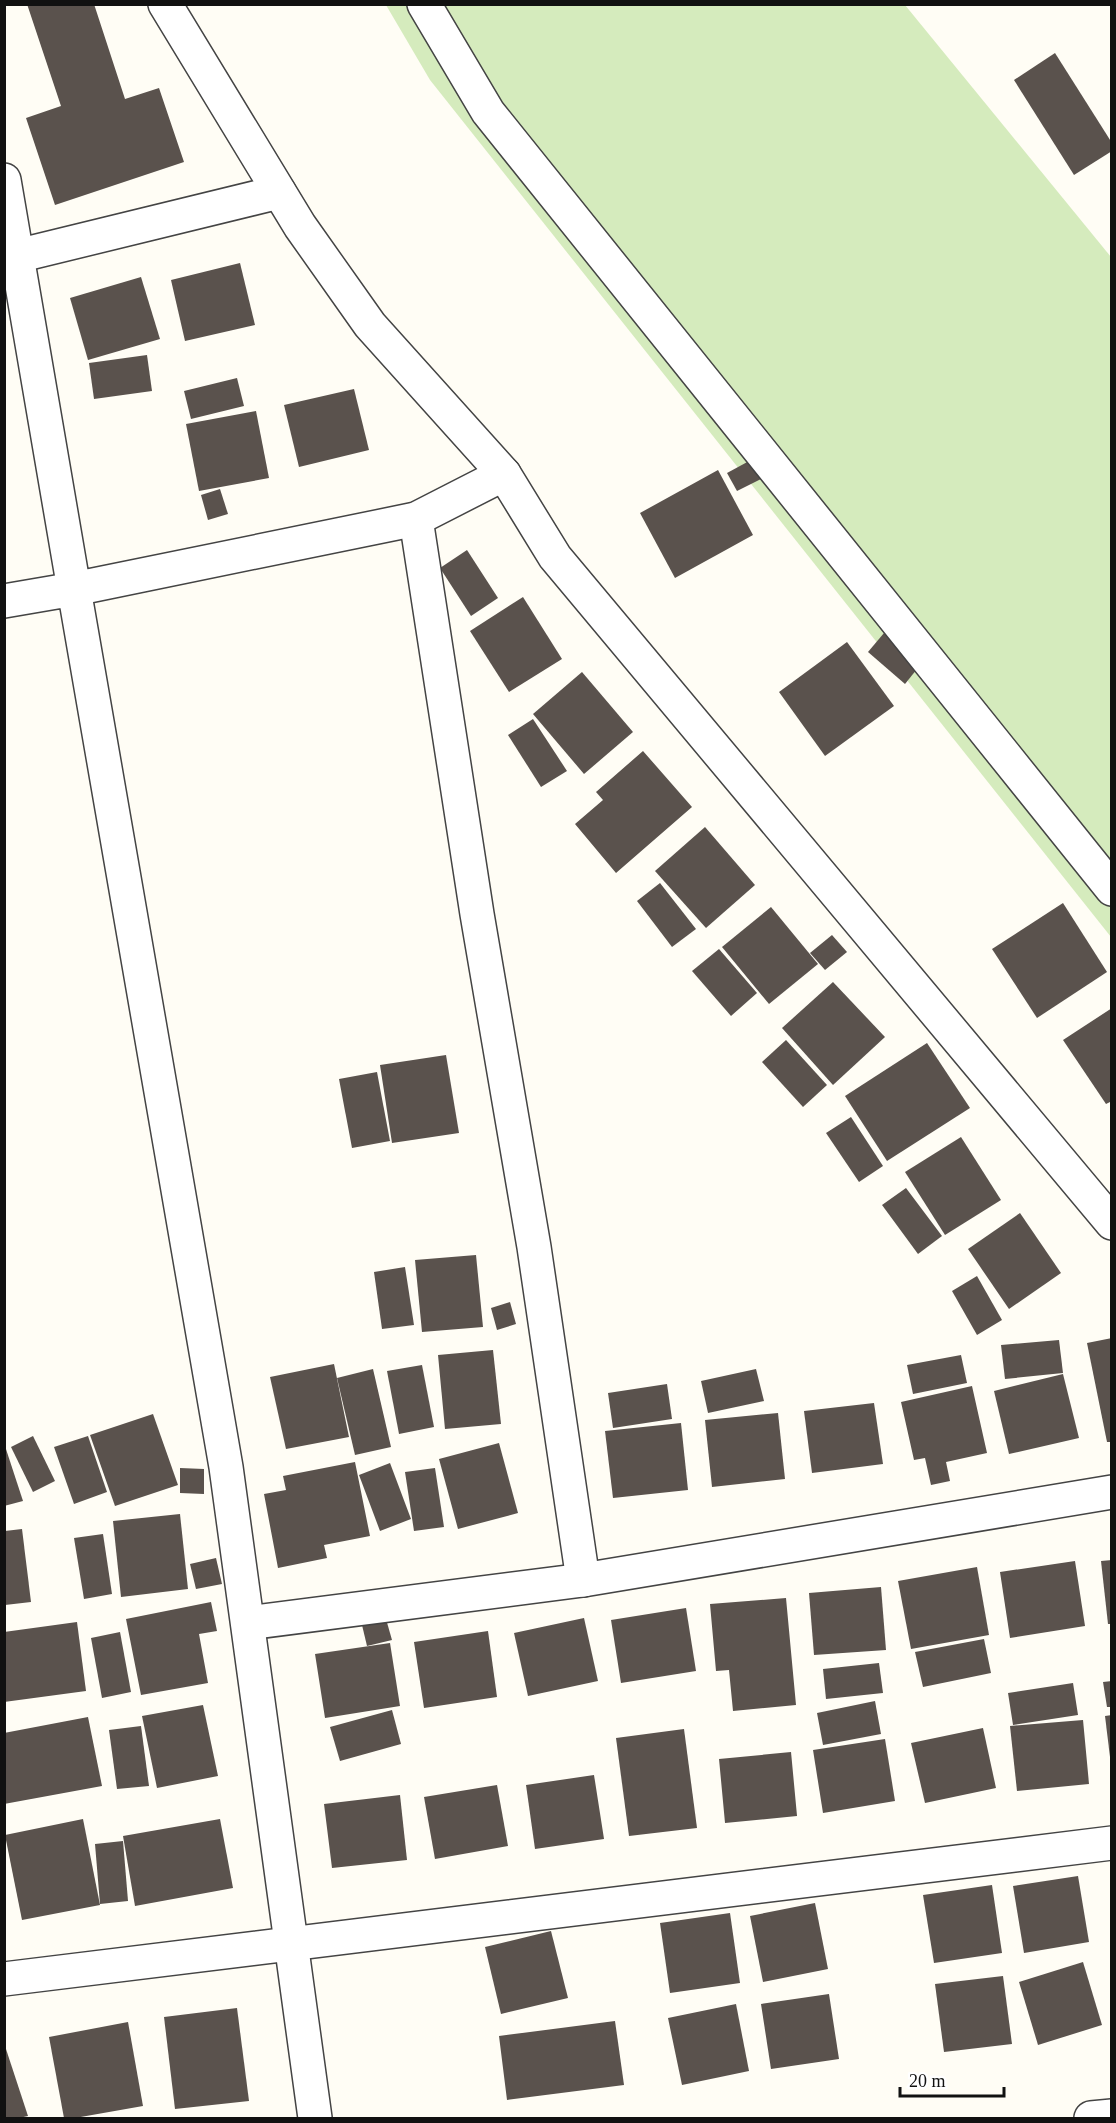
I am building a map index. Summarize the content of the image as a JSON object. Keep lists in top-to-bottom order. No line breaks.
{"scale_bar":"20 m"}
